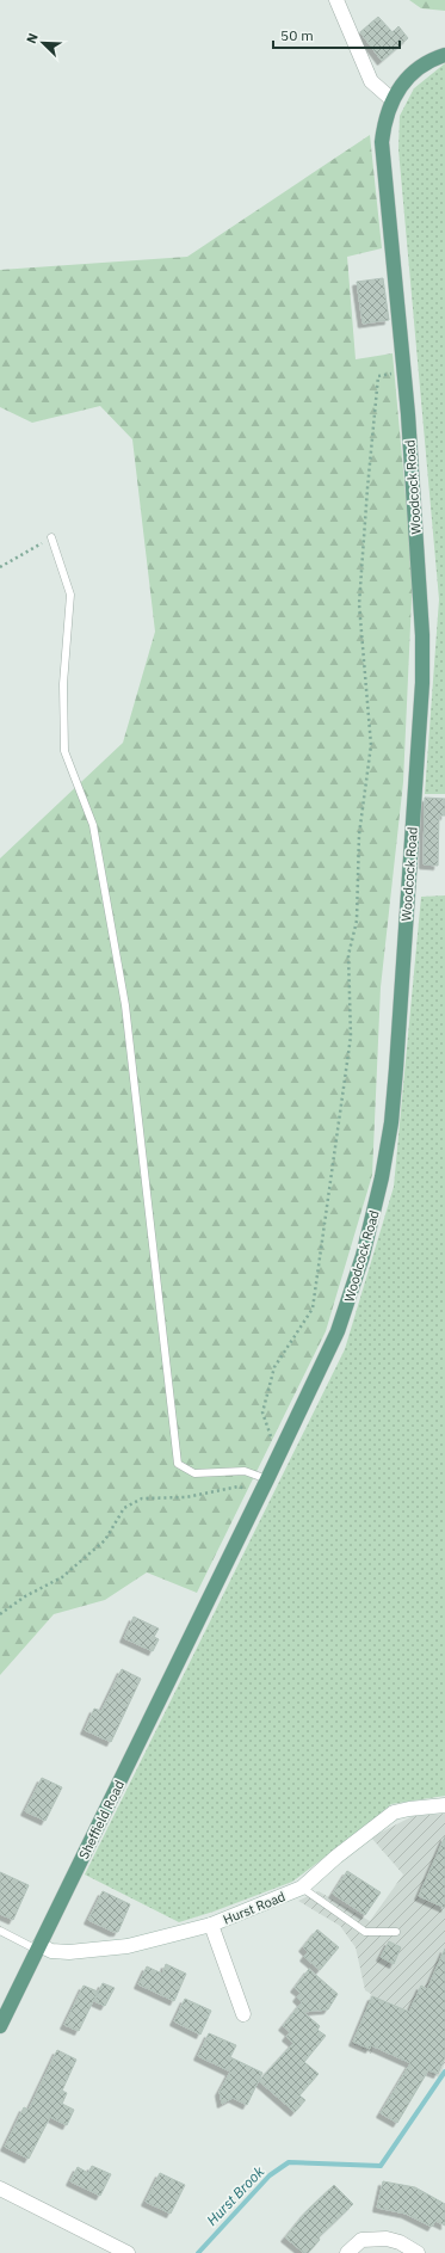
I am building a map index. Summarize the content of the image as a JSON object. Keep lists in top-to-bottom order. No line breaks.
{"streets":{"main road":["Woodcock Road","Sheffield Road"],"street":["Hurst Road"]},"crossings":[["Woodcock Road","Sheffield Road"],["Sheffield Road","Hurst Road"]],"water":["Hurst Brook"],"scale_bar":"50 m","north":"top left"}
